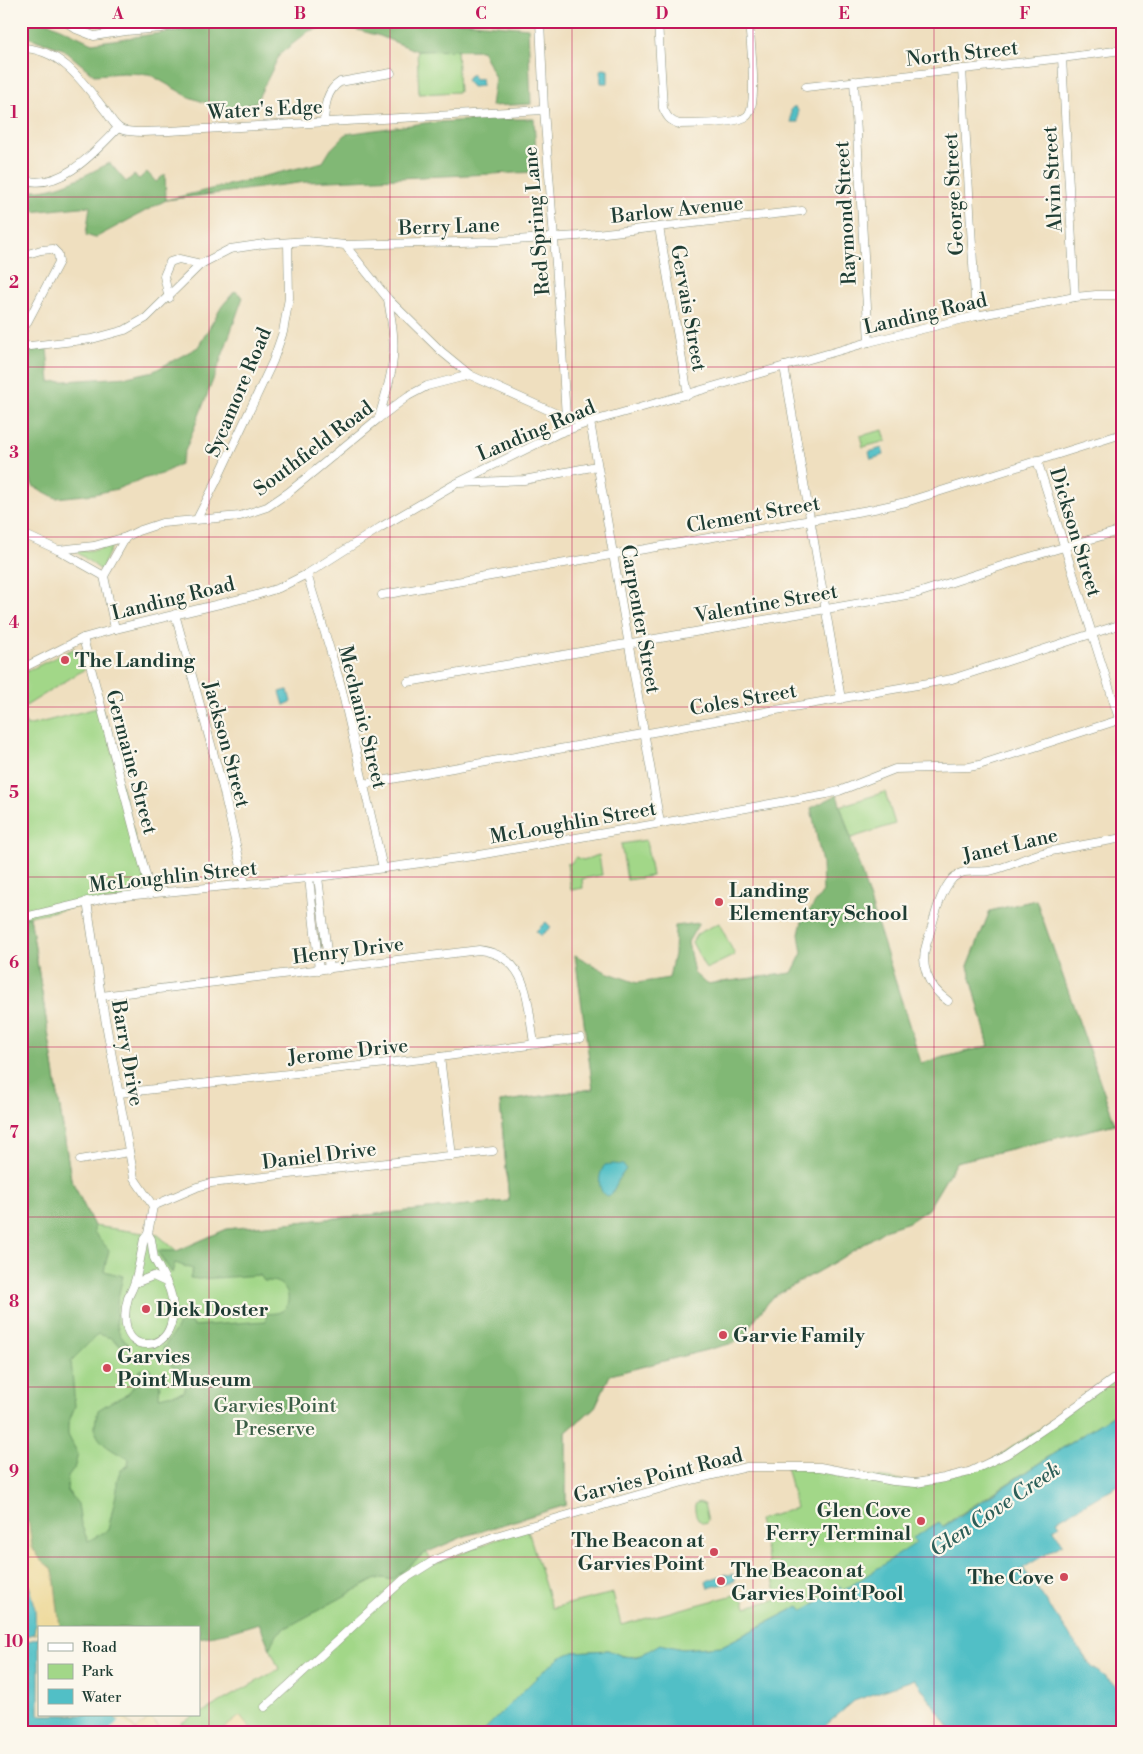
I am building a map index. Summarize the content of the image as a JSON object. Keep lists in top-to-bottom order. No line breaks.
{"streets":{"street":["North Street","Water's Edge","Alvin Street","George Street","Barlow Avenue","Raymond Street","Red Spring Lane","Berry Lane","Gervais Street","Landing Road","Sycamore Road","Southfield Road","Clement Street","Dickson Street","Valentine Street","Carpenter Street","Coles Street","Mechanic Street","Jackson Street","Germaine Street","McLoughlin Street","Janet Lane","Henry Drive","Jerome Drive","Barry Drive","Daniel Drive","Garvies Point Road"]},"crossings":[["North Street","Alvin Street"],["North Street","George Street"],["North Street","Raymond Street"],["Water's Edge","Red Spring Lane"],["Alvin Street","Landing Road"],["George Street","Landing Road"],["Barlow Avenue","Red Spring Lane"],["Barlow Avenue","Berry Lane"],["Barlow Avenue","Gervais Street"],["Raymond Street","Landing Road"],["Red Spring Lane","Berry Lane"],["Berry Lane","Sycamore Road"],["Gervais Street","Landing Road"],["Landing Road","Carpenter Street"],["Landing Road","Mechanic Street"],["Landing Road","Jackson Street"],["Landing Road","Germaine Street"],["Sycamore Road","Southfield Road"],["Clement Street","Dickson Street"],["Clement Street","Carpenter Street"],["Dickson Street","Valentine Street"],["Dickson Street","Coles Street"],["Dickson Street","McLoughlin Street"],["Valentine Street","Carpenter Street"],["Carpenter Street","Coles Street"],["Carpenter Street","McLoughlin Street"],["Coles Street","Mechanic Street"],["Mechanic Street","McLoughlin Street"],["Jackson Street","McLoughlin Street"],["Germaine Street","McLoughlin Street"],["McLoughlin Street","Barry Drive"],["Henry Drive","Jerome Drive"],["Henry Drive","Barry Drive"],["Jerome Drive","Barry Drive"],["Barry Drive","Daniel Drive"]],"water":["Glen Cove Creek"],"parks":["Garvies Point Preserve"],"places":["The Landing","Landing Elementary School","Dick Doster","Garvie Family","Garvies Point Museum","Glen Cove Ferry Terminal","The Beacon at Garvies Point","The Cove","The Beacon at Garvies Point Pool"],"legend":["Road","Park","Water"],"grid":{"columns":["A","B","C","D","E","F"],"rows":["1","2","3","4","5","6","7","8","9","10"]}}
